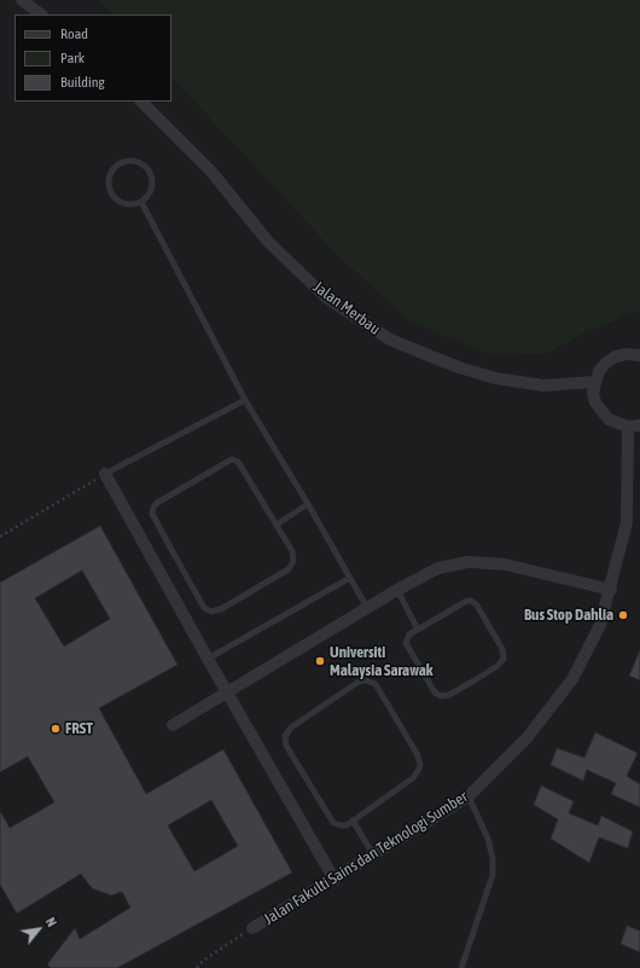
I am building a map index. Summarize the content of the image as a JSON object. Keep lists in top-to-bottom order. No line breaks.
{"streets":{"street":["Jalan Merbau","Jalan Fakulti Sains dan Teknologi Sumber"]},"places":["Bus Stop Dahlia","Universiti Malaysia Sarawak","FRST"],"legend":["Road","Park","Building"],"north":"top right"}
